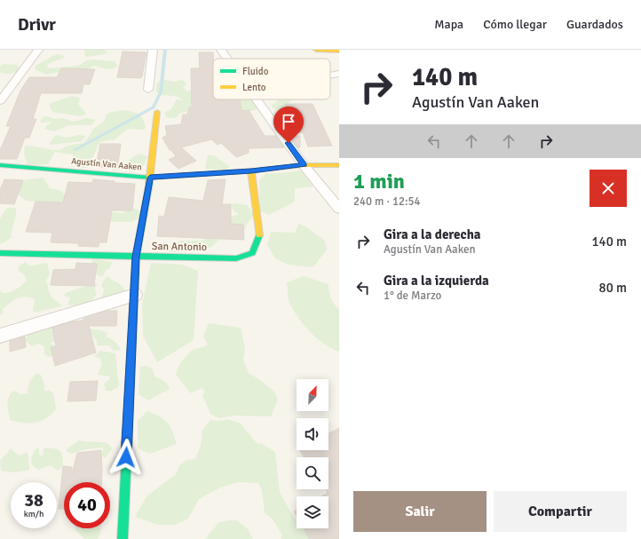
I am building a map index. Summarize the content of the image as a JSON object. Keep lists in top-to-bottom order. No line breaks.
{"streets":{"street":["Agustín Van Aaken","San Antonio"]},"crossings":[["Agustín Van Aaken","San Antonio"]],"legend":["Fluido","Lento"],"north":"top right","page":{"header":"Drivr","nav":["Mapa","Cómo llegar","Guardados"],"turn":["140 m","Agustín Van Aaken"],"heading":["1 min","240 m · 12:54"],"list":[{"name":"Gira a la derecha","note":"Agustín Van Aaken","value":"140 m"},{"name":"Gira a la izquierda","note":"1° de Marzo","value":"80 m"}],"speed":"38 km/h","limit":"40","buttons":["Salir","Compartir"]}}
